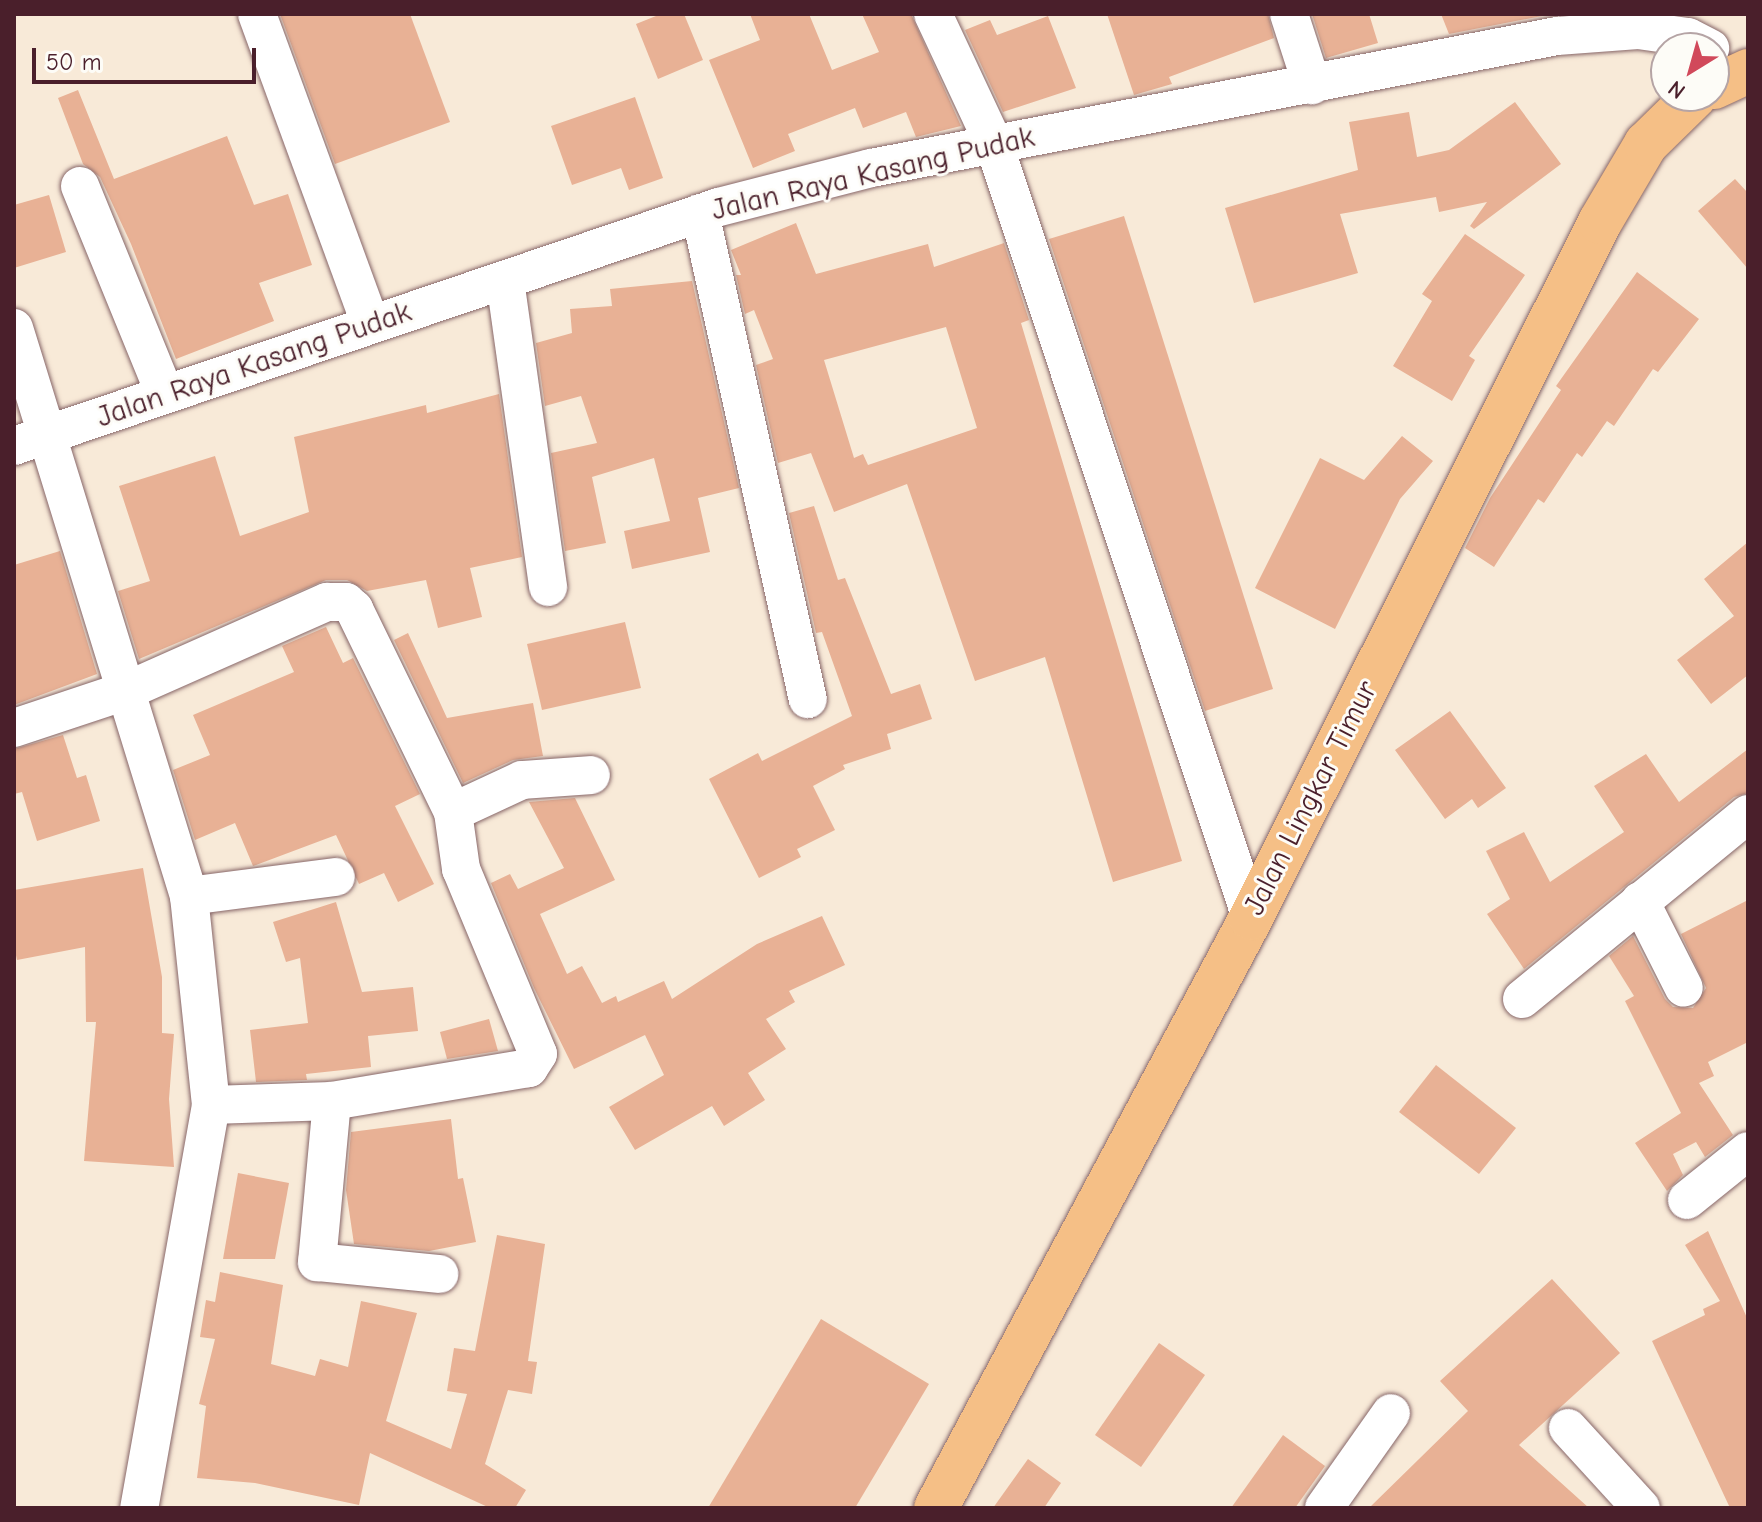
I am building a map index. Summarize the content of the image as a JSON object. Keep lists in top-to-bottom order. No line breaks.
{"streets":{"highway":["Jalan Lingkar Timur"],"street":["Jalan Raya Kasang Pudak"]},"scale_bar":"50 m","north":"bottom left"}
